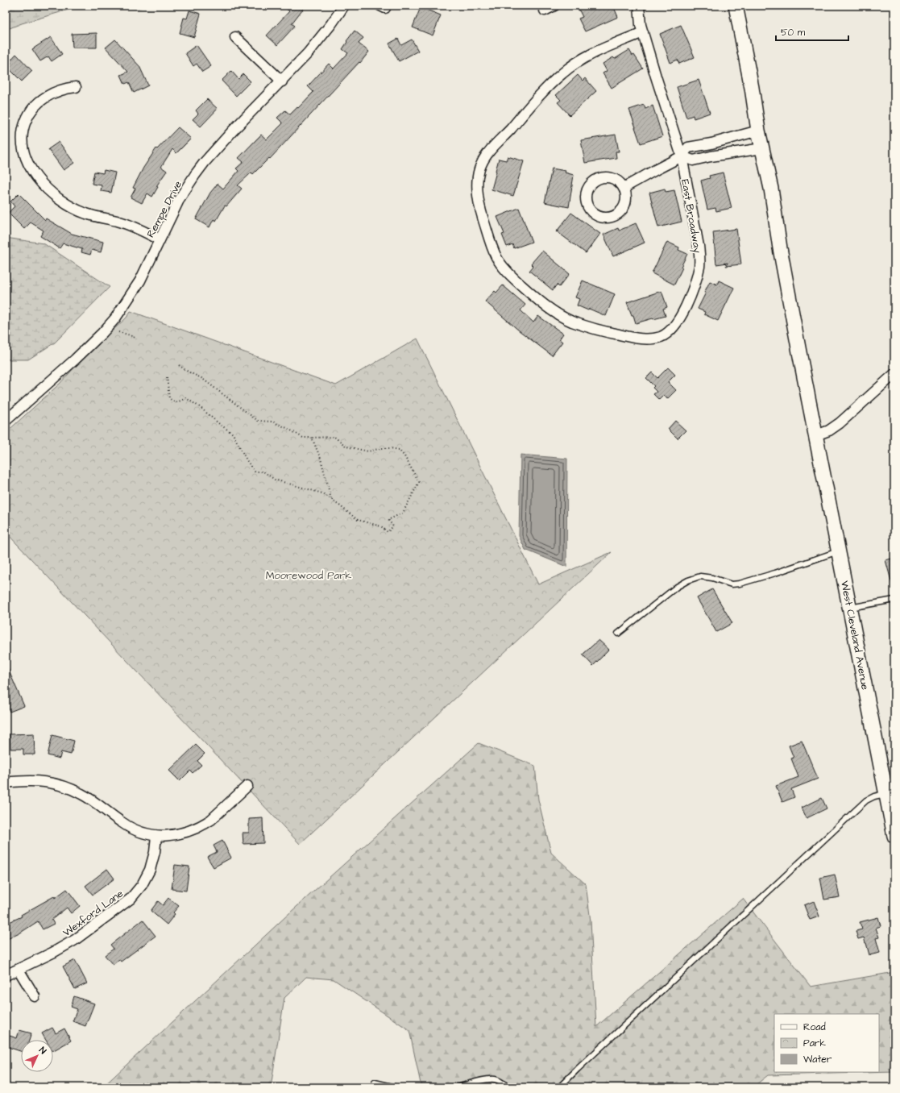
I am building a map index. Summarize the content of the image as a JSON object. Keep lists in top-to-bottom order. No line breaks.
{"streets":{"main road":["West Cleveland Avenue"],"street":["Rempe Drive","East Broadway","Wexford Lane"]},"parks":["Moorewood Park"],"legend":["Road","Park","Water"],"scale_bar":"50 m","north":"top right"}
